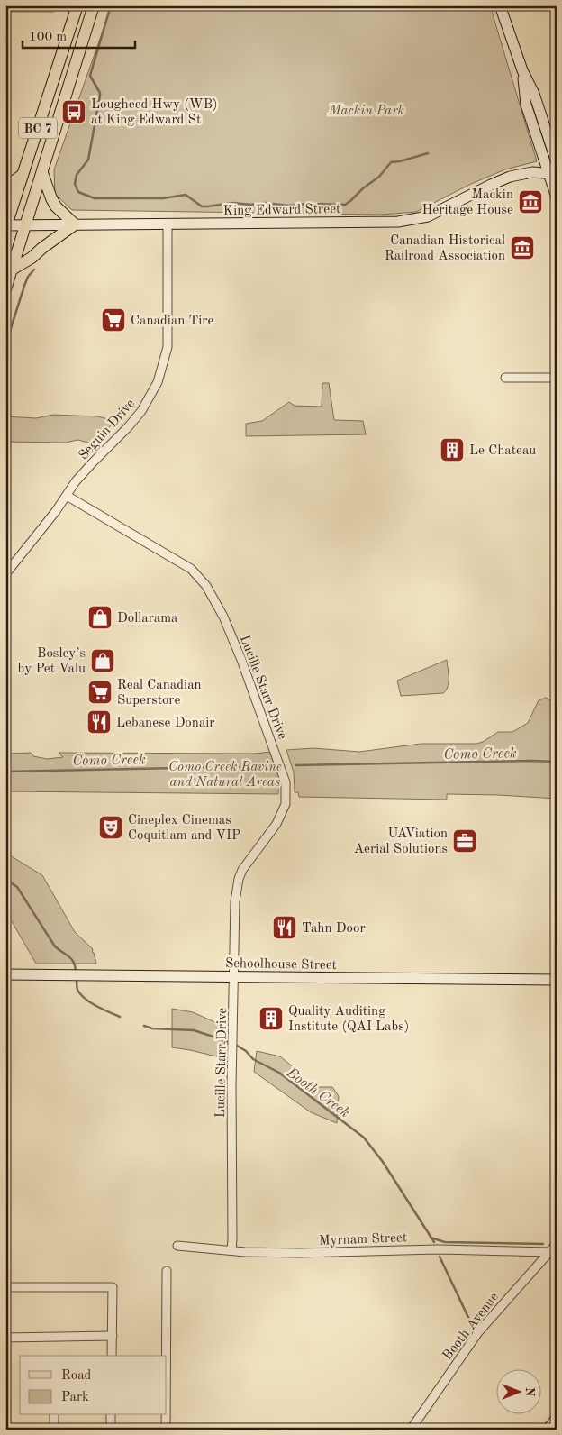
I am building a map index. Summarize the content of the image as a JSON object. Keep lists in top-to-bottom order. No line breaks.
{"streets":{"main road":["BC 7","King Edward Street","Schoolhouse Street"],"street":["Seguin Drive","Lucille Starr Drive","Myrnam Street","Booth Avenue"]},"crossings":[["BC 7","King Edward Street"],["King Edward Street","Seguin Drive"],["Seguin Drive","Lucille Starr Drive"],["Lucille Starr Drive","Schoolhouse Street"],["Lucille Starr Drive","Myrnam Street"],["Myrnam Street","Booth Avenue"]],"water":["Como Creek","Booth Creek"],"parks":["Mackin Park","Como Creek Ravine and Natural Areas"],"places":{"bus stop":["Lougheed Hwy (WB) at King Edward St"],"museum":["Mackin Heritage House","Canadian Historical Railroad Association"],"supermarket":["Canadian Tire","Real Canadian Superstore"],"building":["Le Chateau","Quality Auditing Institute (QAI Labs)"],"shop":["Dollarama","Bosley’s by Pet Valu"],"restaurant":["Lebanese Donair","Tahn Door"],"theatre":["Cineplex Cinemas Coquitlam and VIP"],"office":["UAViation Aerial Solutions"]},"legend":["Road","Park"],"scale_bar":"100 m","north":"right"}
